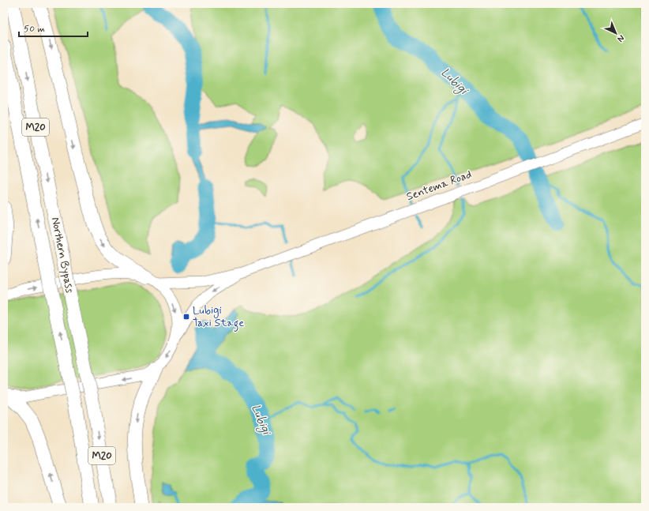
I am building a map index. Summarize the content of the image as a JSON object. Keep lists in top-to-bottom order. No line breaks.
{"streets":{"highway":["M20","Northern Bypass"],"main road":["Sentema Road"]},"water":["Lubigi"],"places":{"transit":["Lubigi Taxi Stage"]},"scale_bar":"50 m","north":"bottom right"}
